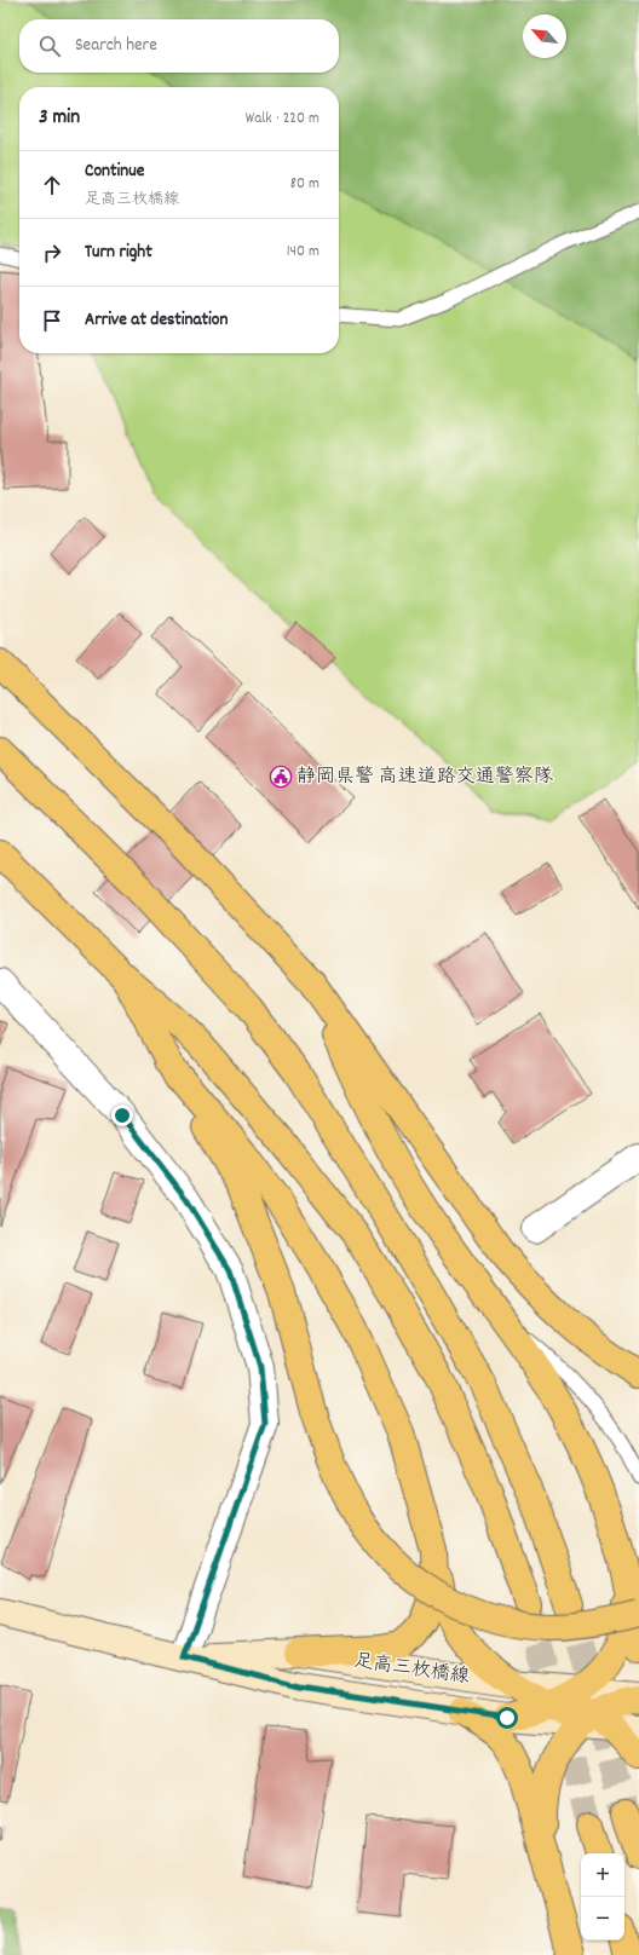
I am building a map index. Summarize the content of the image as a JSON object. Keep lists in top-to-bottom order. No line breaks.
{"streets":{"main road":["足高三枚橋線"]},"places":{"public building":["静岡県警 高速道路交通警察隊"]},"north":"top left","page":{"search":"Search here","heading":["3 min","Walk · 220 m"],"list":[["Continue","足高三枚橋線","80 m"],["Turn right","140 m"],"Arrive at destination"],"map_buttons":["+","−"]}}
